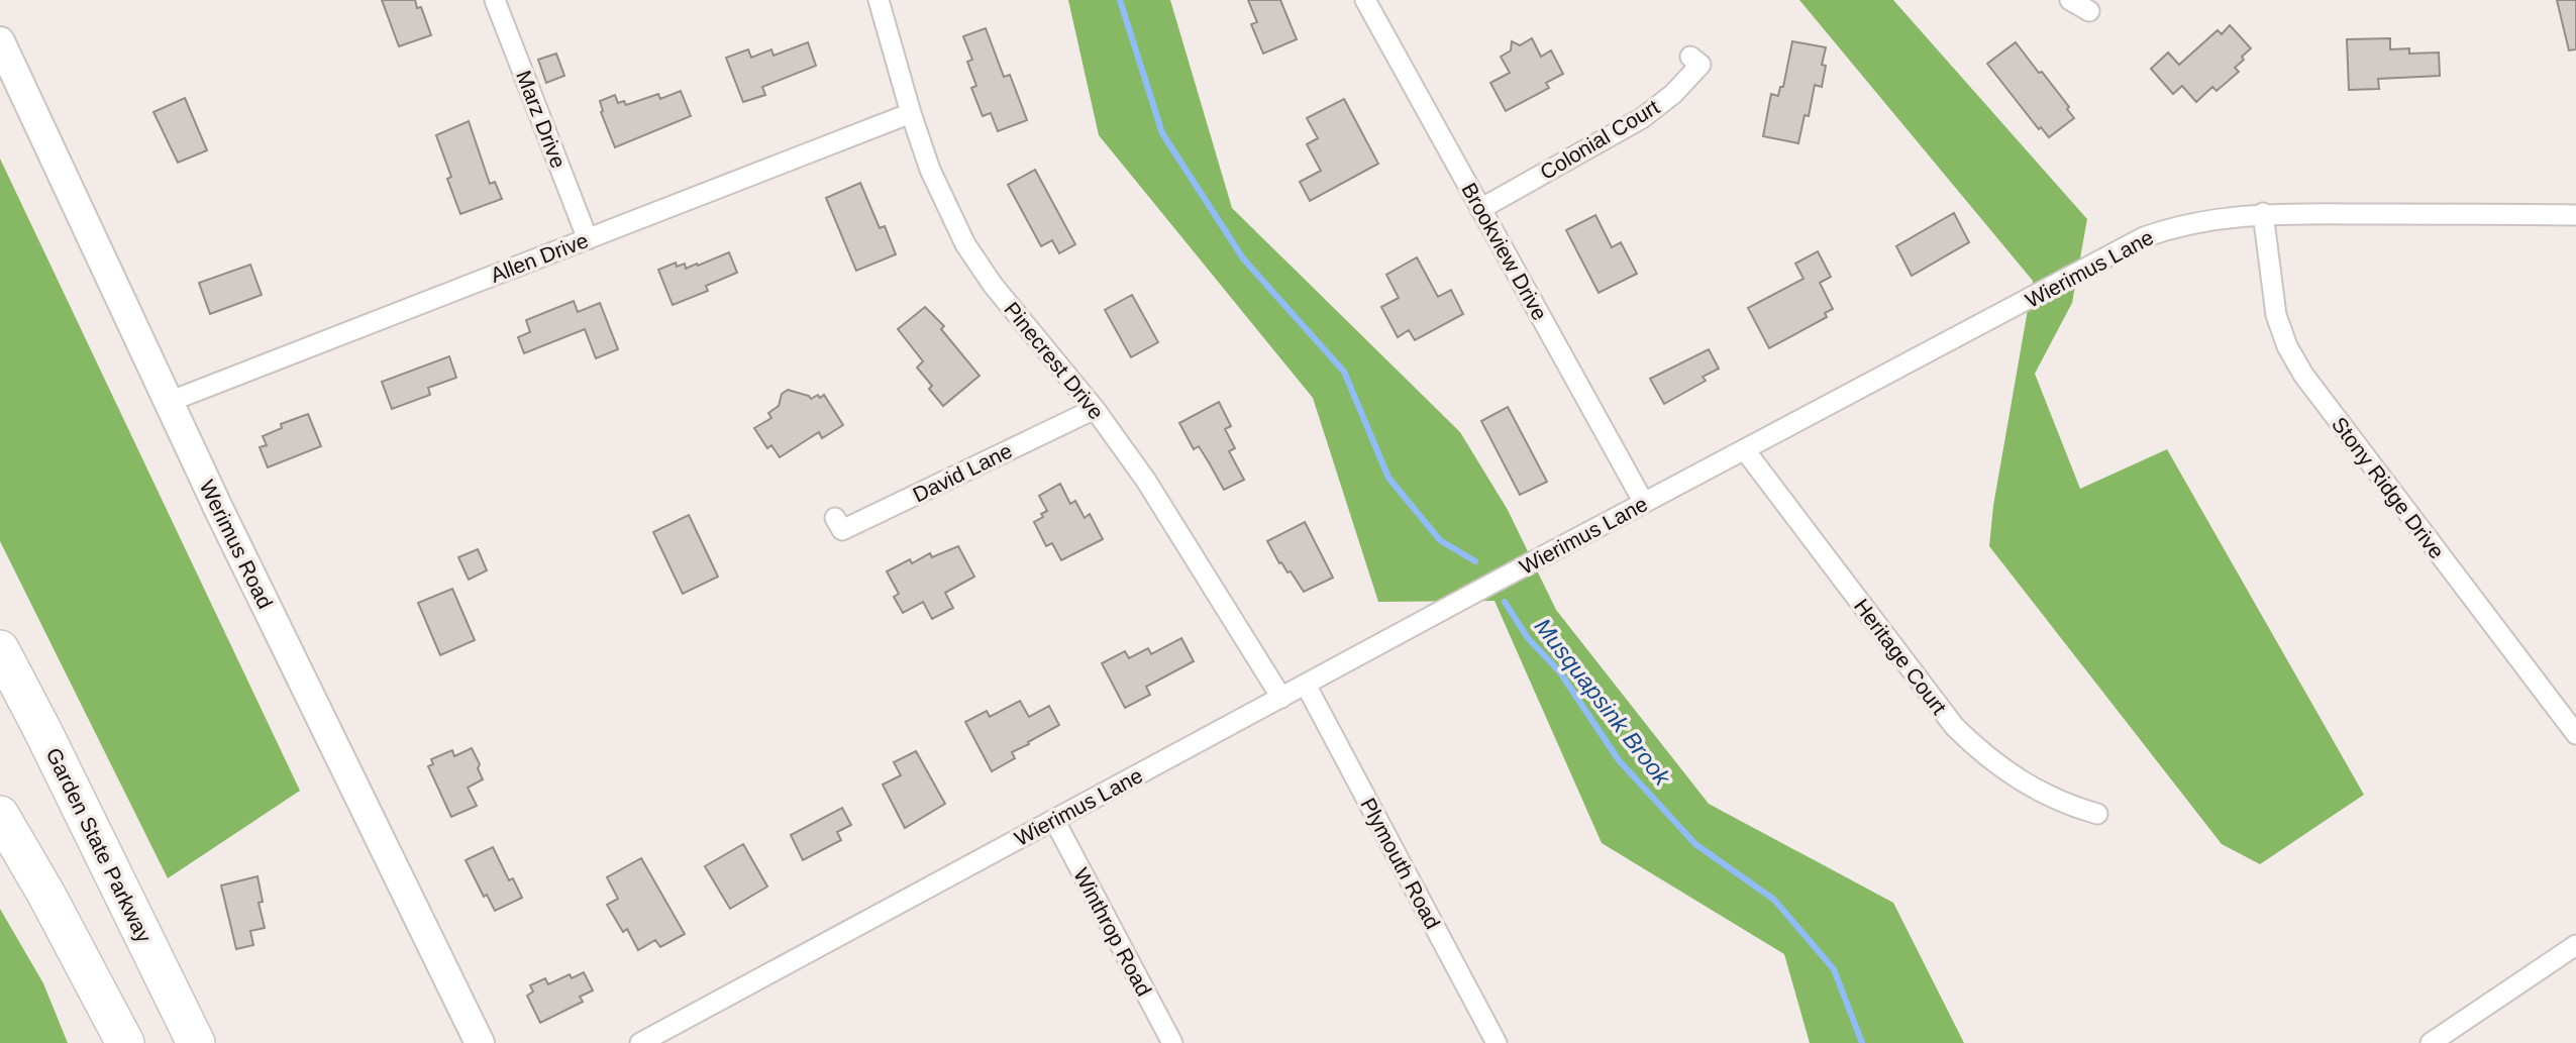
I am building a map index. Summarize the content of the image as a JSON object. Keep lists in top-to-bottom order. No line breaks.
{"streets":{"highway":["Garden State Parkway"],"main road":["Werimus Road"],"street":["Marz Drive","Colonial Court","Brookview Drive","Allen Drive","Wierimus Lane","Pinecrest Drive","David Lane","Stony Ridge Drive","Heritage Court","Plymouth Road","Winthrop Road"]},"crossings":[["Marz Drive","Allen Drive"],["Colonial Court","Brookview Drive"],["Brookview Drive","Wierimus Lane"],["Allen Drive","Pinecrest Drive"],["Allen Drive","Werimus Road"],["Wierimus Lane","Pinecrest Drive"],["Wierimus Lane","Stony Ridge Drive"],["Wierimus Lane","Heritage Court"],["Wierimus Lane","Plymouth Road"],["Wierimus Lane","Winthrop Road"],["Pinecrest Drive","David Lane"]],"water":["Musquapsink Brook"]}
